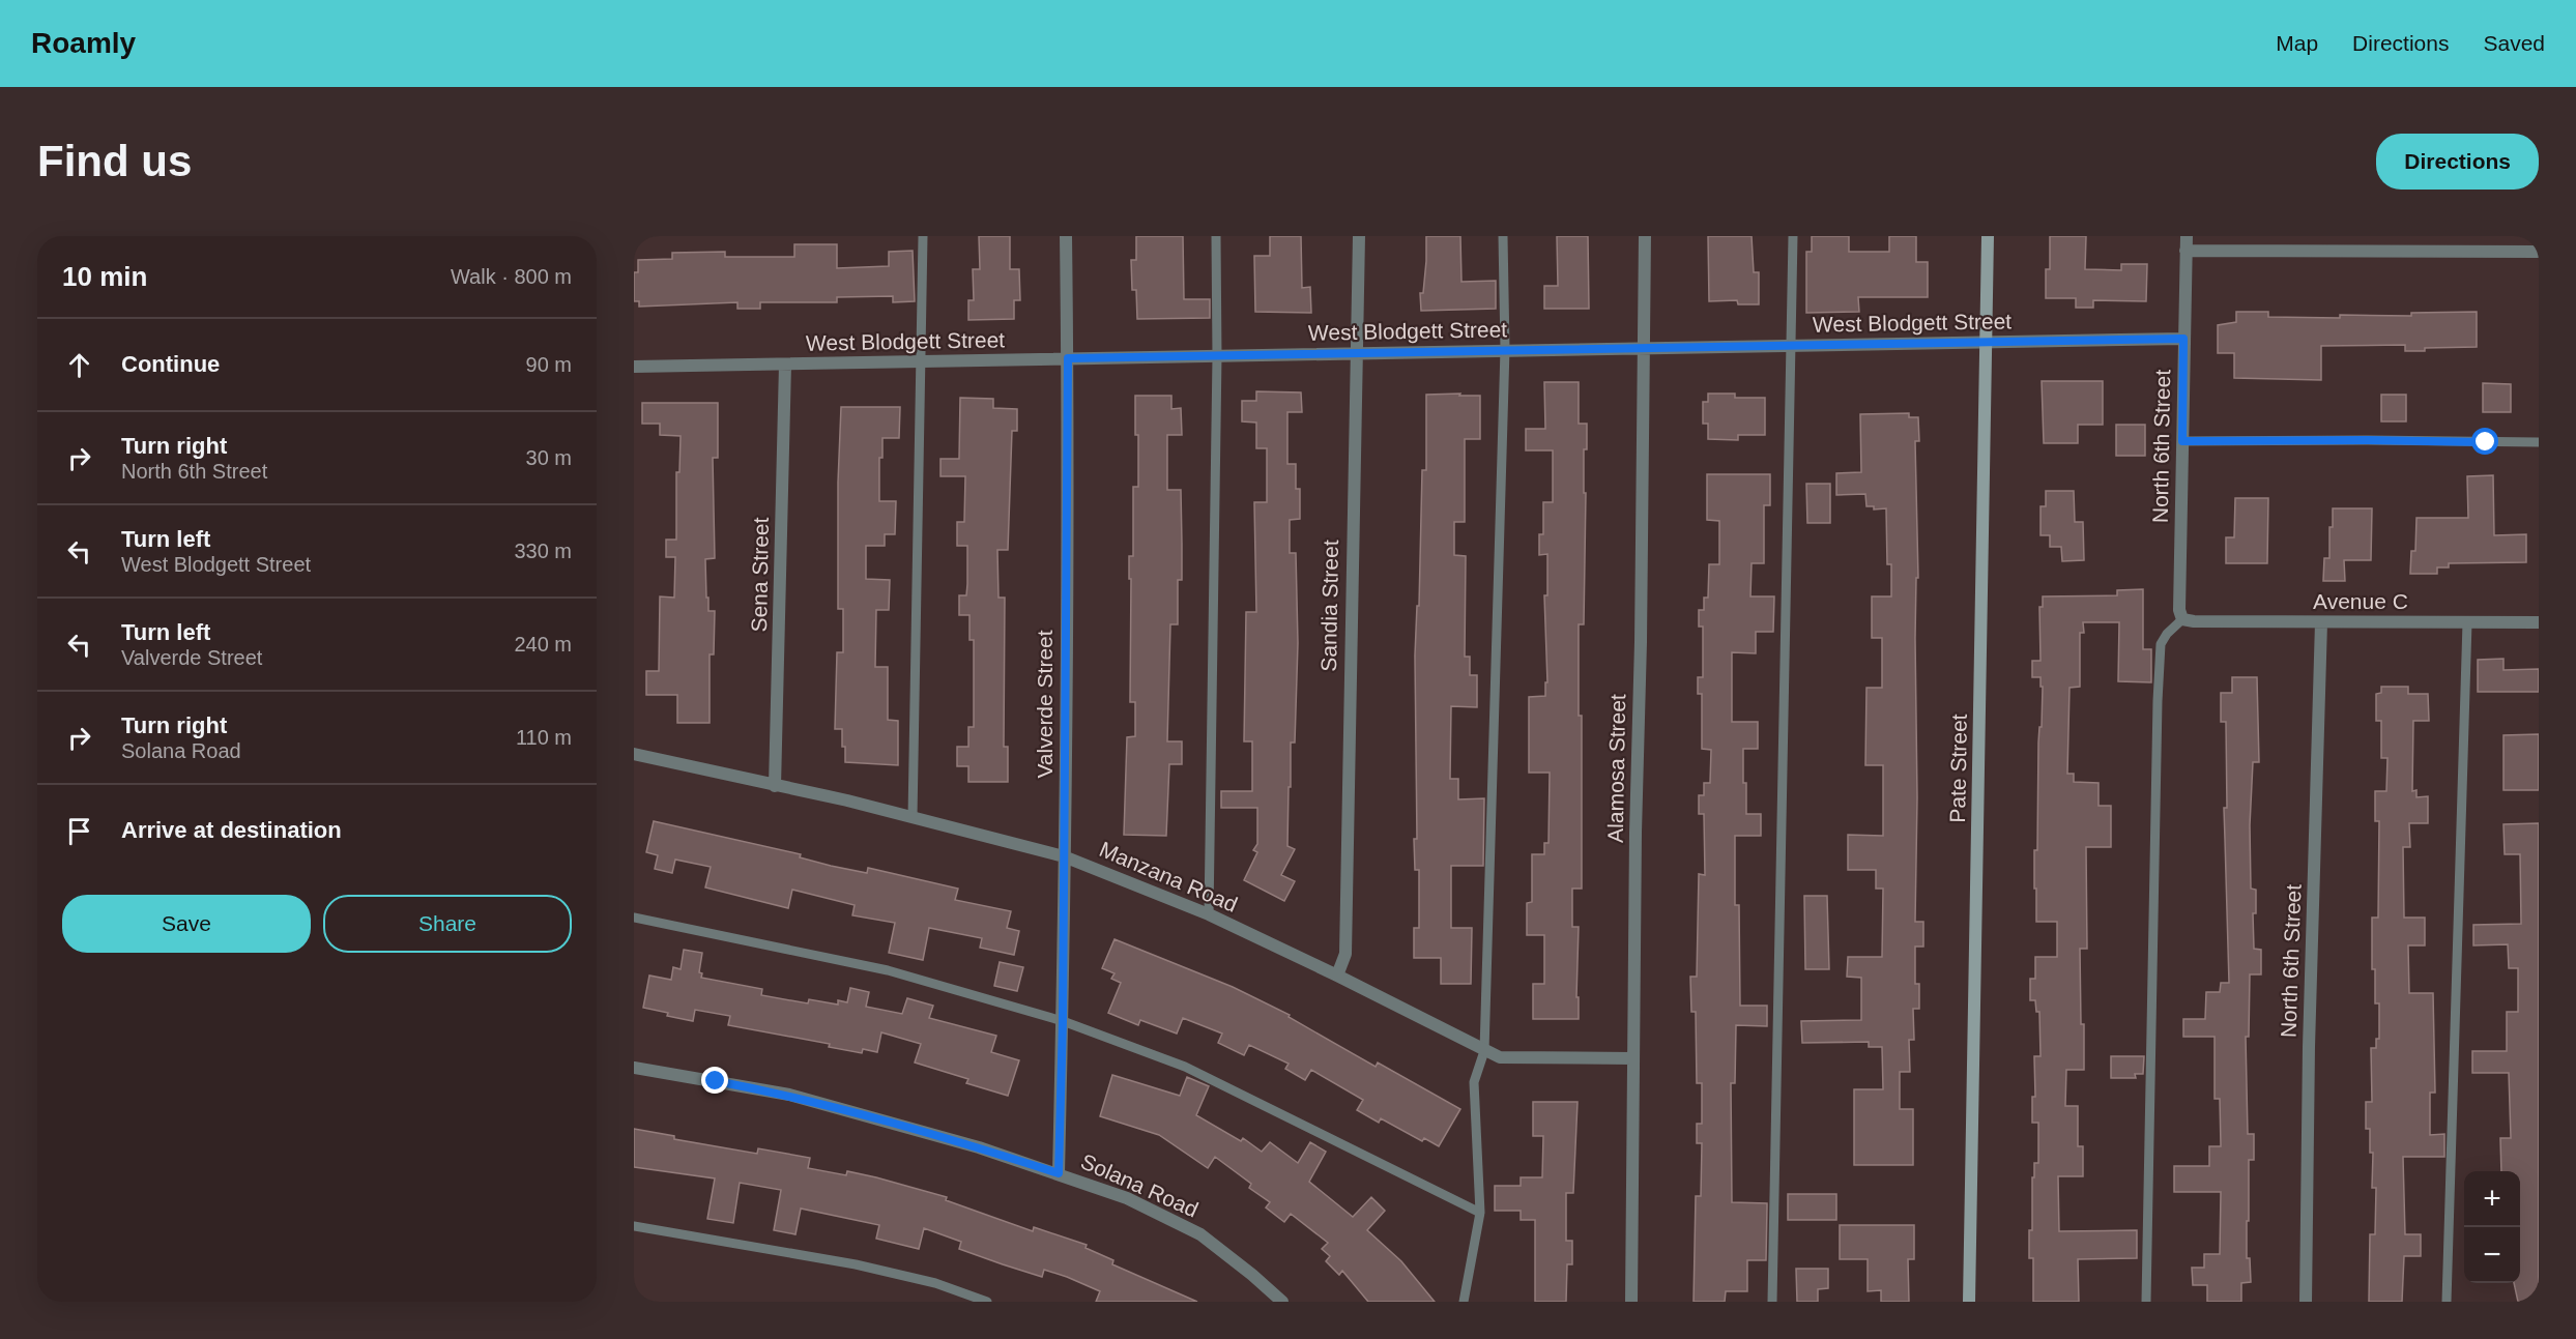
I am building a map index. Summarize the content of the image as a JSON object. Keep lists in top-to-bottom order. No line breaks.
{"streets":{"street":["West Blodgett Street","North 6th Street","Sena Street","Avenue C","Sandia Street","Valverde Street","Alamosa Street","Pate Street","Manzana Road","Solana Road"]},"crossings":[["West Blodgett Street","North 6th Street"],["West Blodgett Street","Sena Street"],["West Blodgett Street","Sandia Street"],["West Blodgett Street","Valverde Street"],["West Blodgett Street","Alamosa Street"],["West Blodgett Street","Pate Street"],["North 6th Street","Avenue C"],["Sena Street","Manzana Road"],["Sandia Street","Manzana Road"],["Valverde Street","Manzana Road"],["Valverde Street","Solana Road"],["Alamosa Street","Manzana Road"]],"page":{"header":"Roamly","nav":["Map","Directions","Saved"],"buttons":["Directions",["Save","Share"]],"title":"Find us","heading":["10 min","Walk · 800 m"],"list":[["Continue","90 m"],["Turn right","North 6th Street","30 m"],["Turn left","West Blodgett Street","330 m"],["Turn left","Valverde Street","240 m"],["Turn right","Solana Road","110 m"],"Arrive at destination"],"map_buttons":["+","−"]}}
